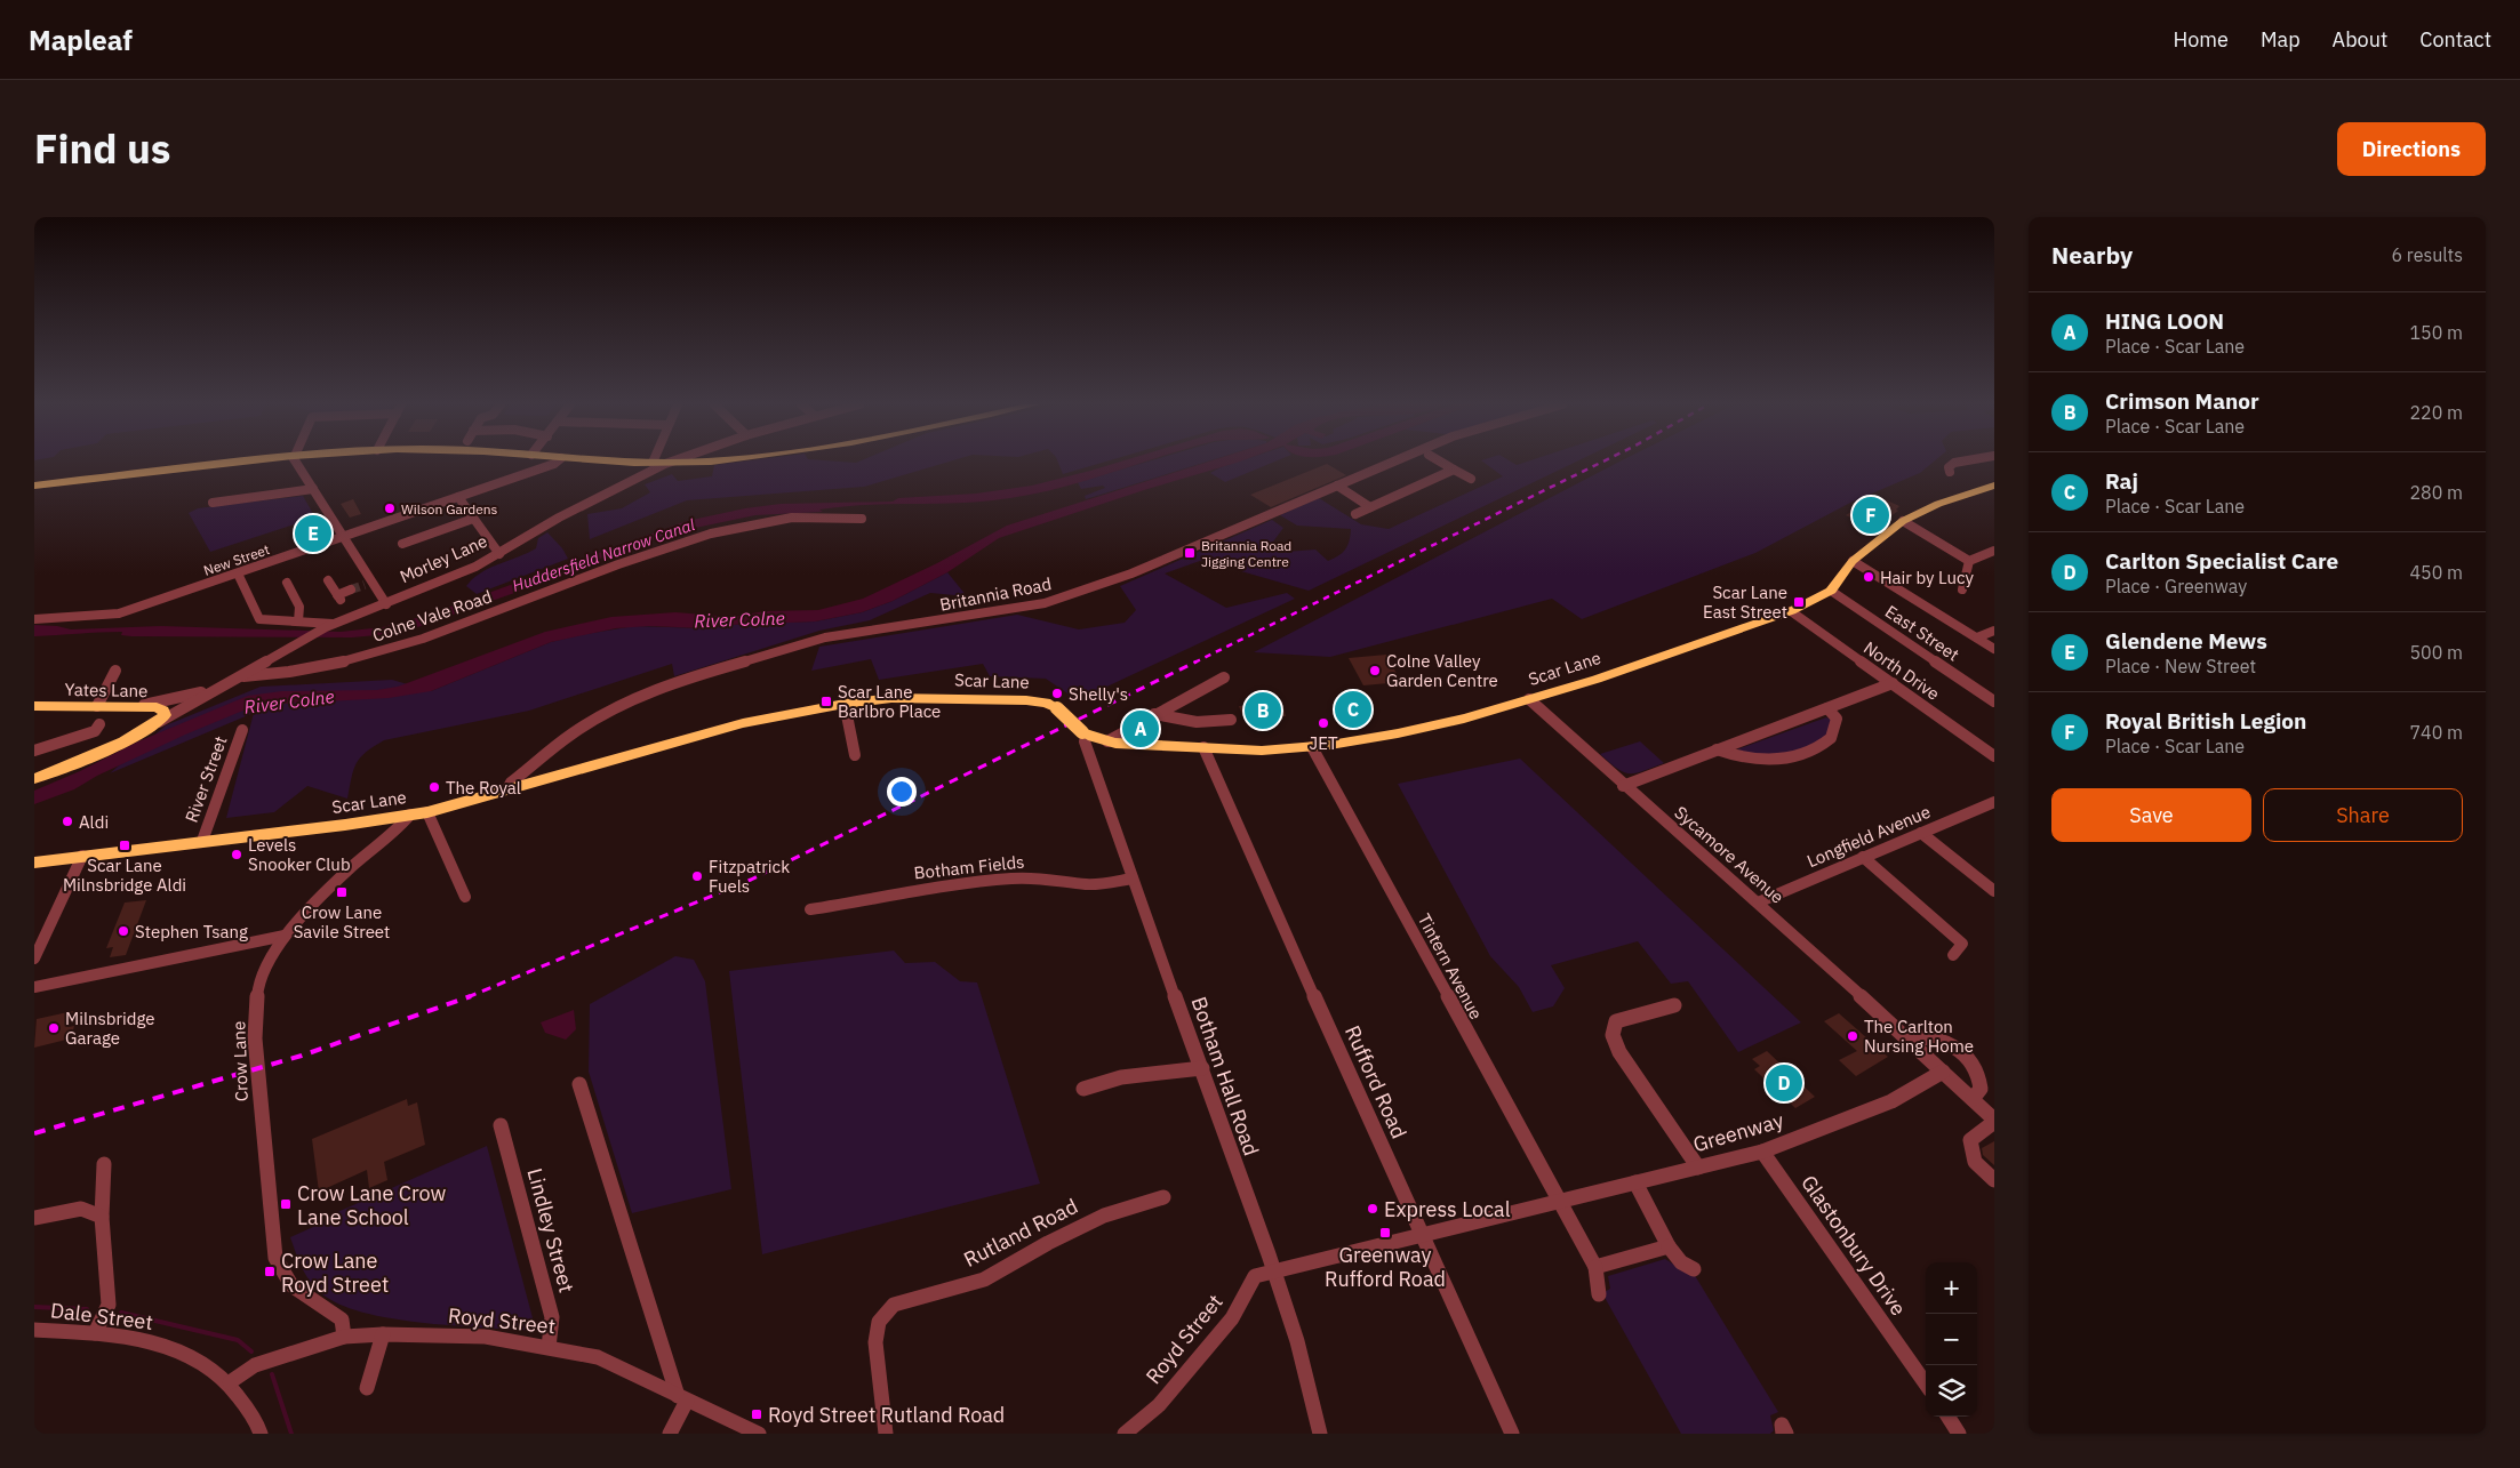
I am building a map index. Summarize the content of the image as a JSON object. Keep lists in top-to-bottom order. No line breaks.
{"streets":{"main road":["Morley Lane","Scar Lane","Yates Lane"],"street":["New Street","Britannia Road","Colne Vale Road","East Street","North Drive","River Street","Longfield Avenue","Sycamore Avenue","Botham Fields","Tintern Avenue","Crow Lane","Botham Hall Road","Rufford Road","Greenway","Lindley Street","Rutland Road","Glastonbury Drive","Dale Street","Royd Street"]},"crossings":[["Morley Lane","Colne Vale Road"],["Morley Lane","Yates Lane"],["Britannia Road","Scar Lane"],["East Street","Scar Lane"],["Scar Lane","North Drive"],["Scar Lane","River Street"],["Scar Lane","Sycamore Avenue"],["Scar Lane","Tintern Avenue"],["Scar Lane","Crow Lane"],["Scar Lane","Botham Hall Road"],["Scar Lane","Rufford Road"],["Longfield Avenue","Sycamore Avenue"],["Sycamore Avenue","Greenway"],["Botham Fields","Botham Hall Road"],["Tintern Avenue","Greenway"],["Crow Lane","Royd Street"],["Botham Hall Road","Greenway"],["Botham Hall Road","Royd Street"],["Rufford Road","Greenway"],["Greenway","Glastonbury Drive"],["Greenway","Royd Street"],["Lindley Street","Royd Street"],["Dale Street","Royd Street"]],"water":["Huddersfield Narrow Canal","River Colne"],"places":{"other":["Wilson Gardens","Hair by Lucy","Colne Valley Garden Centre","Shelly's","JET","The Royal","Aldi","Levels Snooker Club","Fitzpatrick Fuels","Stephen Tsang","Milnsbridge Garage","The Carlton Nursing Home","Express Local"],"transit":["Britannia Road Jigging Centre","Scar Lane East Street","Scar Lane Barlbro Place","Scar Lane Milnsbridge Aldi","Crow Lane Savile Street","Crow Lane Crow Lane School","Greenway Rufford Road","Crow Lane Royd Street","Royd Street Rutland Road"]},"page":{"header":"Mapleaf","nav":["Home","Map","About","Contact"],"title":"Find us","buttons":["Directions",["Save","Share"]],"heading":["Nearby","6 results"],"list":[{"mark":"A","name":"HING LOON","note":"Place · Scar Lane","value":"150 m"},{"mark":"B","name":"Crimson Manor","note":"Place · Scar Lane","value":"220 m"},{"mark":"C","name":"Raj","note":"Place · Scar Lane","value":"280 m"},{"mark":"D","name":"Carlton Specialist Care","note":"Place · Greenway","value":"450 m"},{"mark":"E","name":"Glendene Mews","note":"Place · New Street","value":"500 m"},{"mark":"F","name":"Royal British Legion","note":"Place · Scar Lane","value":"740 m"}],"pins":["F","E","C","B","A","D"],"map_buttons":["+","−"]}}
